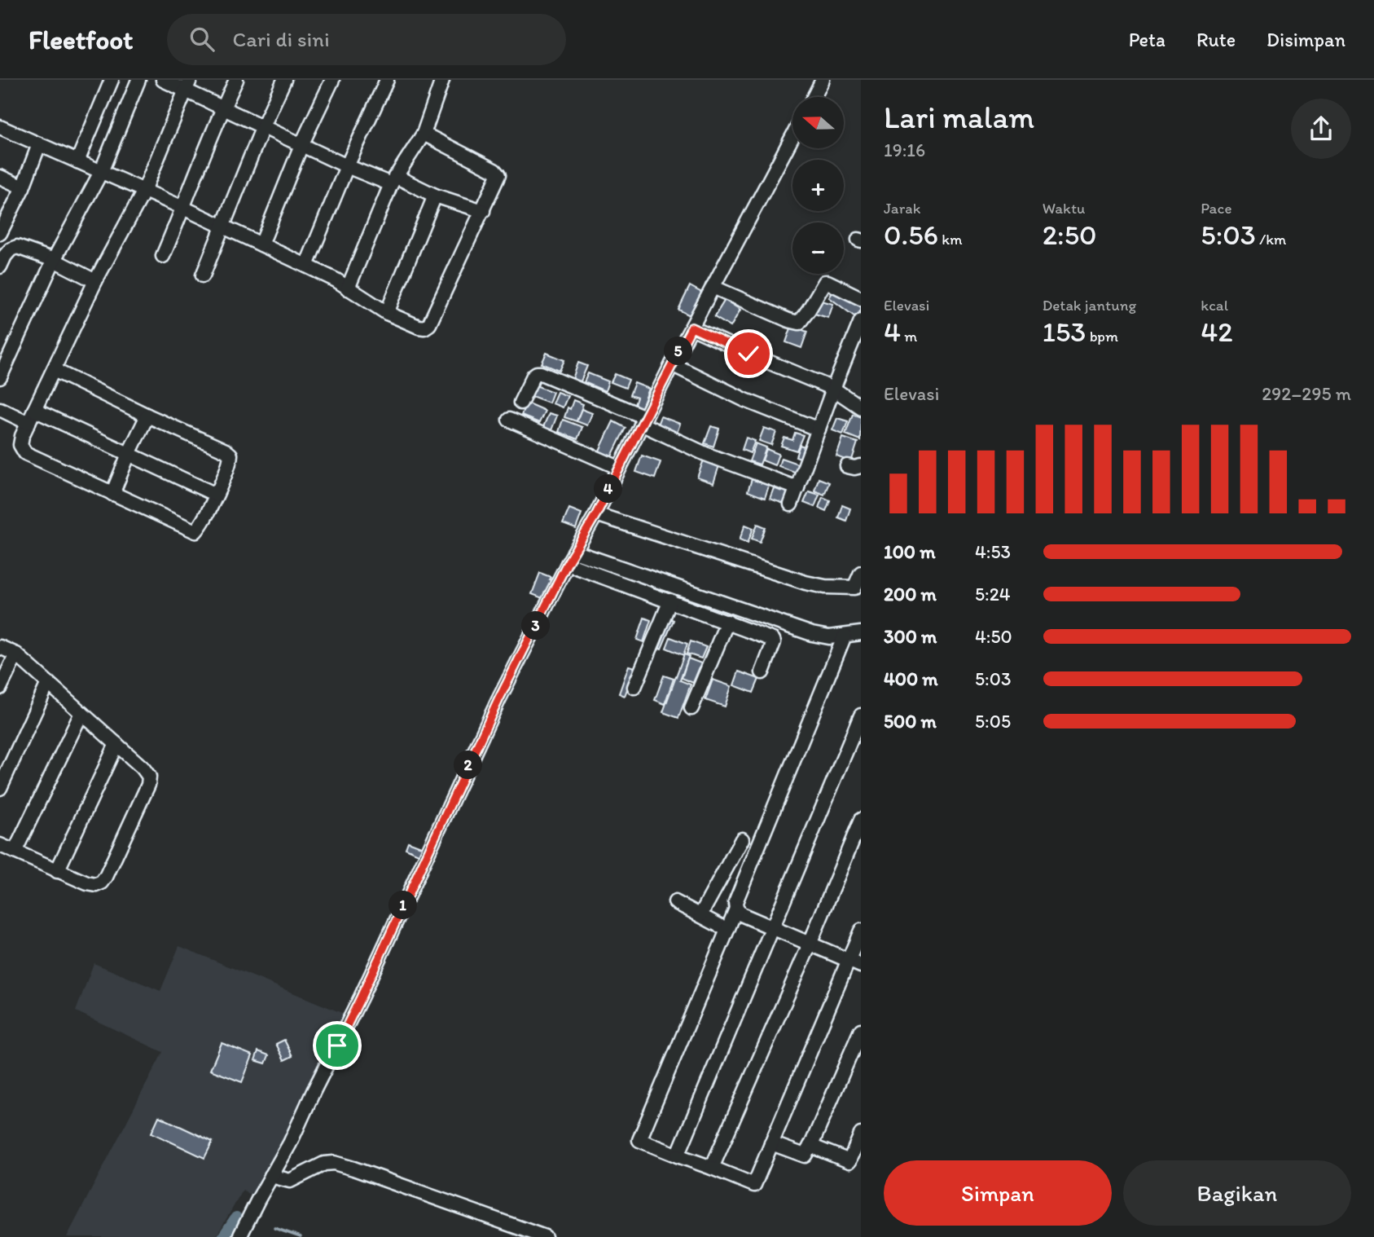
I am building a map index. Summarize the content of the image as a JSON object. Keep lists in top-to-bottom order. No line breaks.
{"north":"left","page":{"header":"Fleetfoot","search":"Cari di sini","nav":["Peta","Rute","Disimpan"],"heading":["Lari malam","19:16"],"map_buttons":["+","−"],"stats":[["Jarak","0.56 km"],["Waktu","2:50"],["Pace","5:03 /km"],["Elevasi","4 m"],["Detak jantung","153 bpm"],["kcal","42"]],"pins":["5","4","3","2","1"],"chart":["Elevasi","292–295 m"],"list":[{"name":"100 m","note":"4:53"},{"name":"200 m","note":"5:24"},{"name":"300 m","note":"4:50"},{"name":"400 m","note":"5:03"},{"name":"500 m","note":"5:05"}],"buttons":["Simpan","Bagikan"]}}
